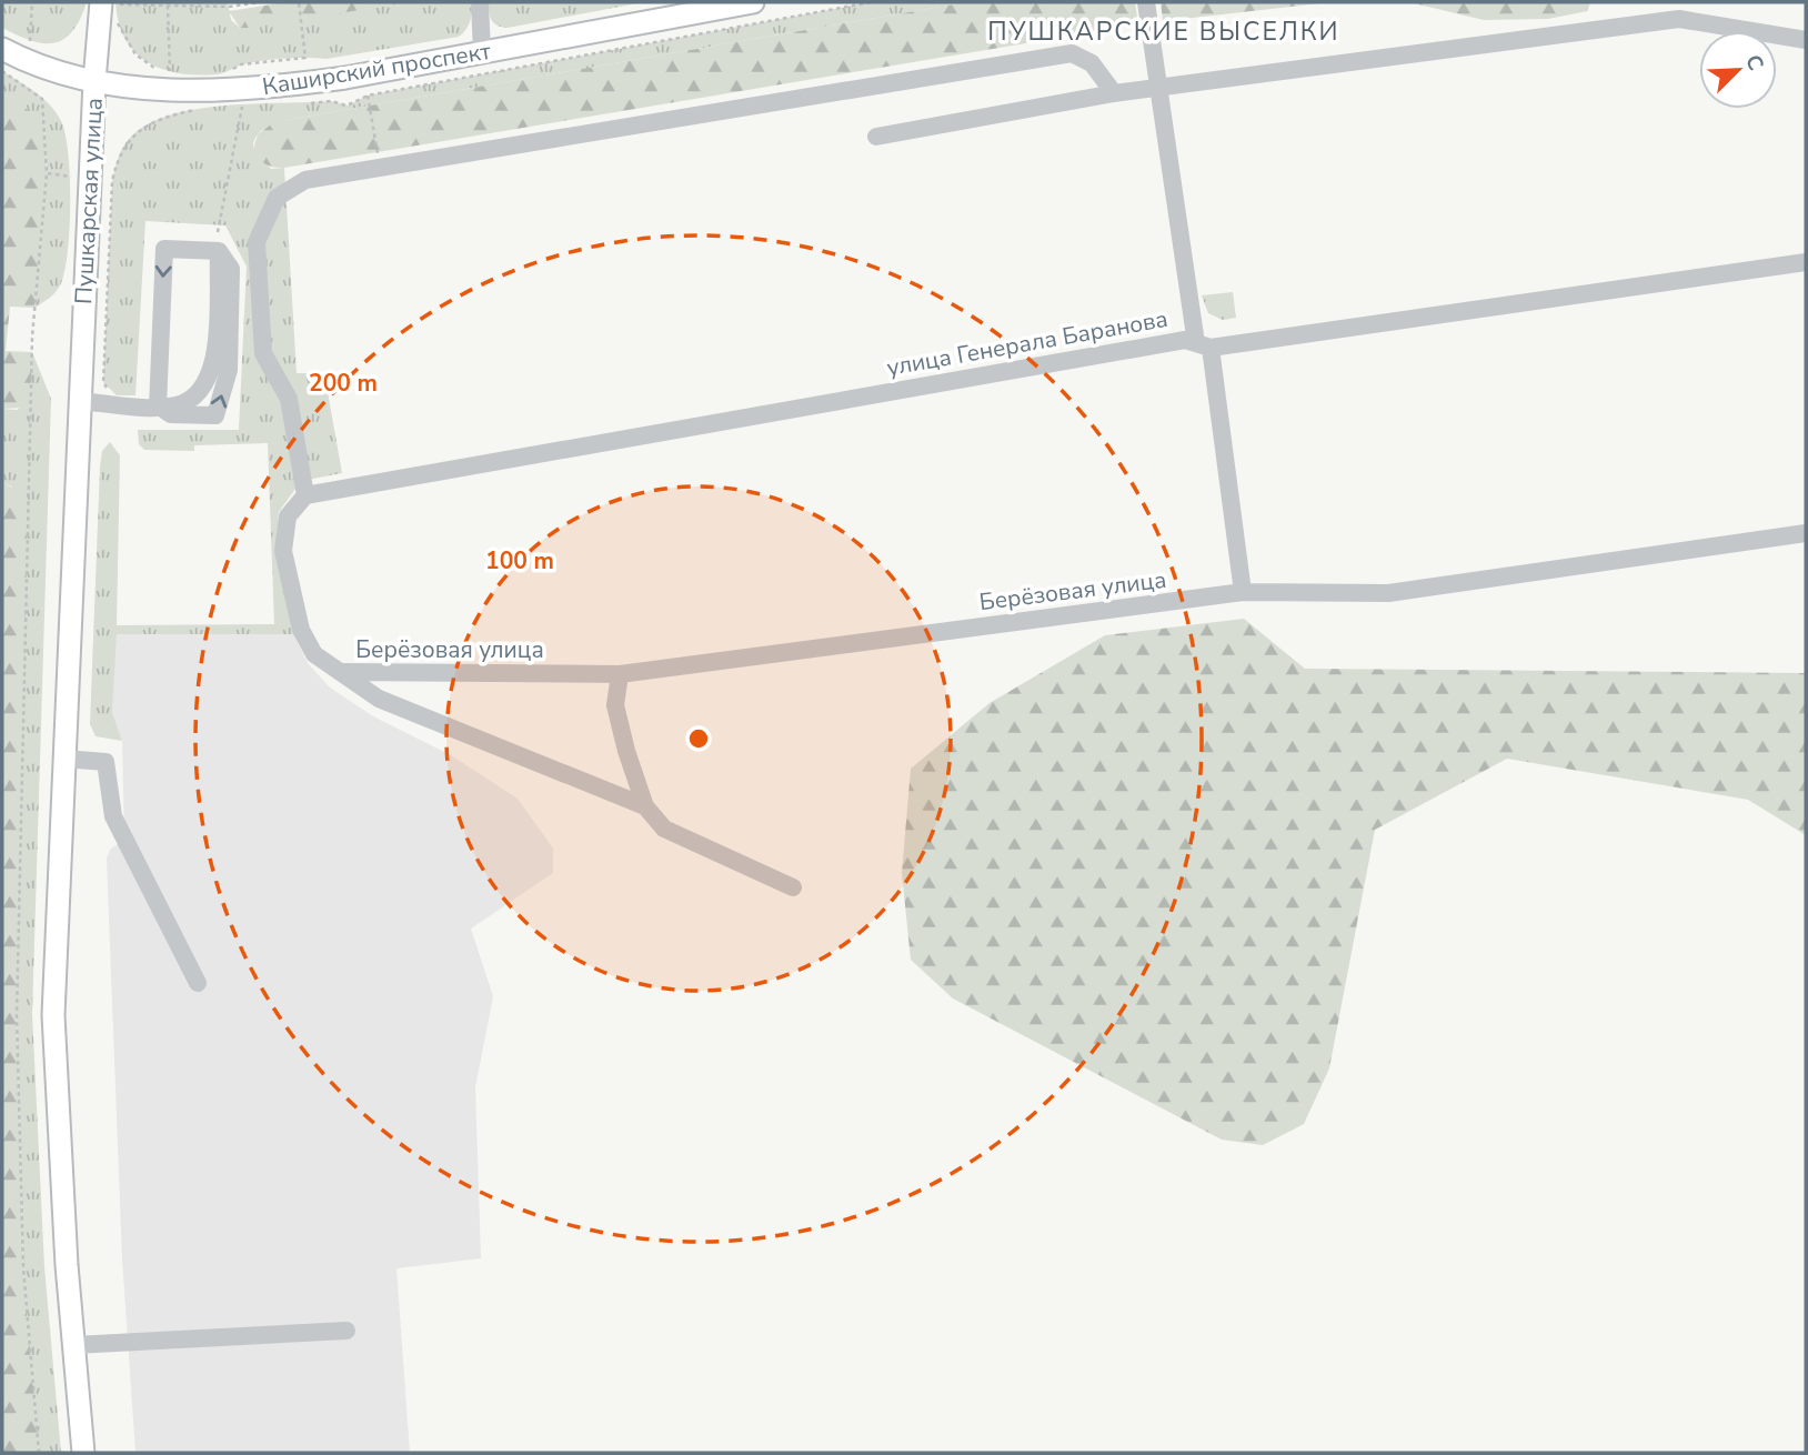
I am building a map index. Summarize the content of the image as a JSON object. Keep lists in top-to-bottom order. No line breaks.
{"streets":{"main road":["Каширский проспект","Пушкарская улица"],"street":["улица Генерала Баранова","Берёзовая улица"]},"crossings":[["Каширский проспект","Пушкарская улица"]],"districts":["ПУШКАРСКИЕ ВЫСЕЛКИ"],"north":"top right","rings":["200 m","100 m"]}
